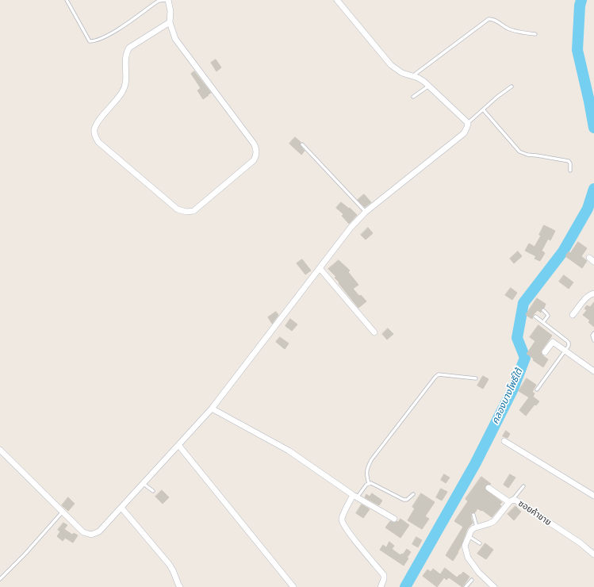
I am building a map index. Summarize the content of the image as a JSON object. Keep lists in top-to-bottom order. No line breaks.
{"streets":{"street":["ซอยค้าขาย"]},"water":["คลองบางโพธิ์ใต้"]}
